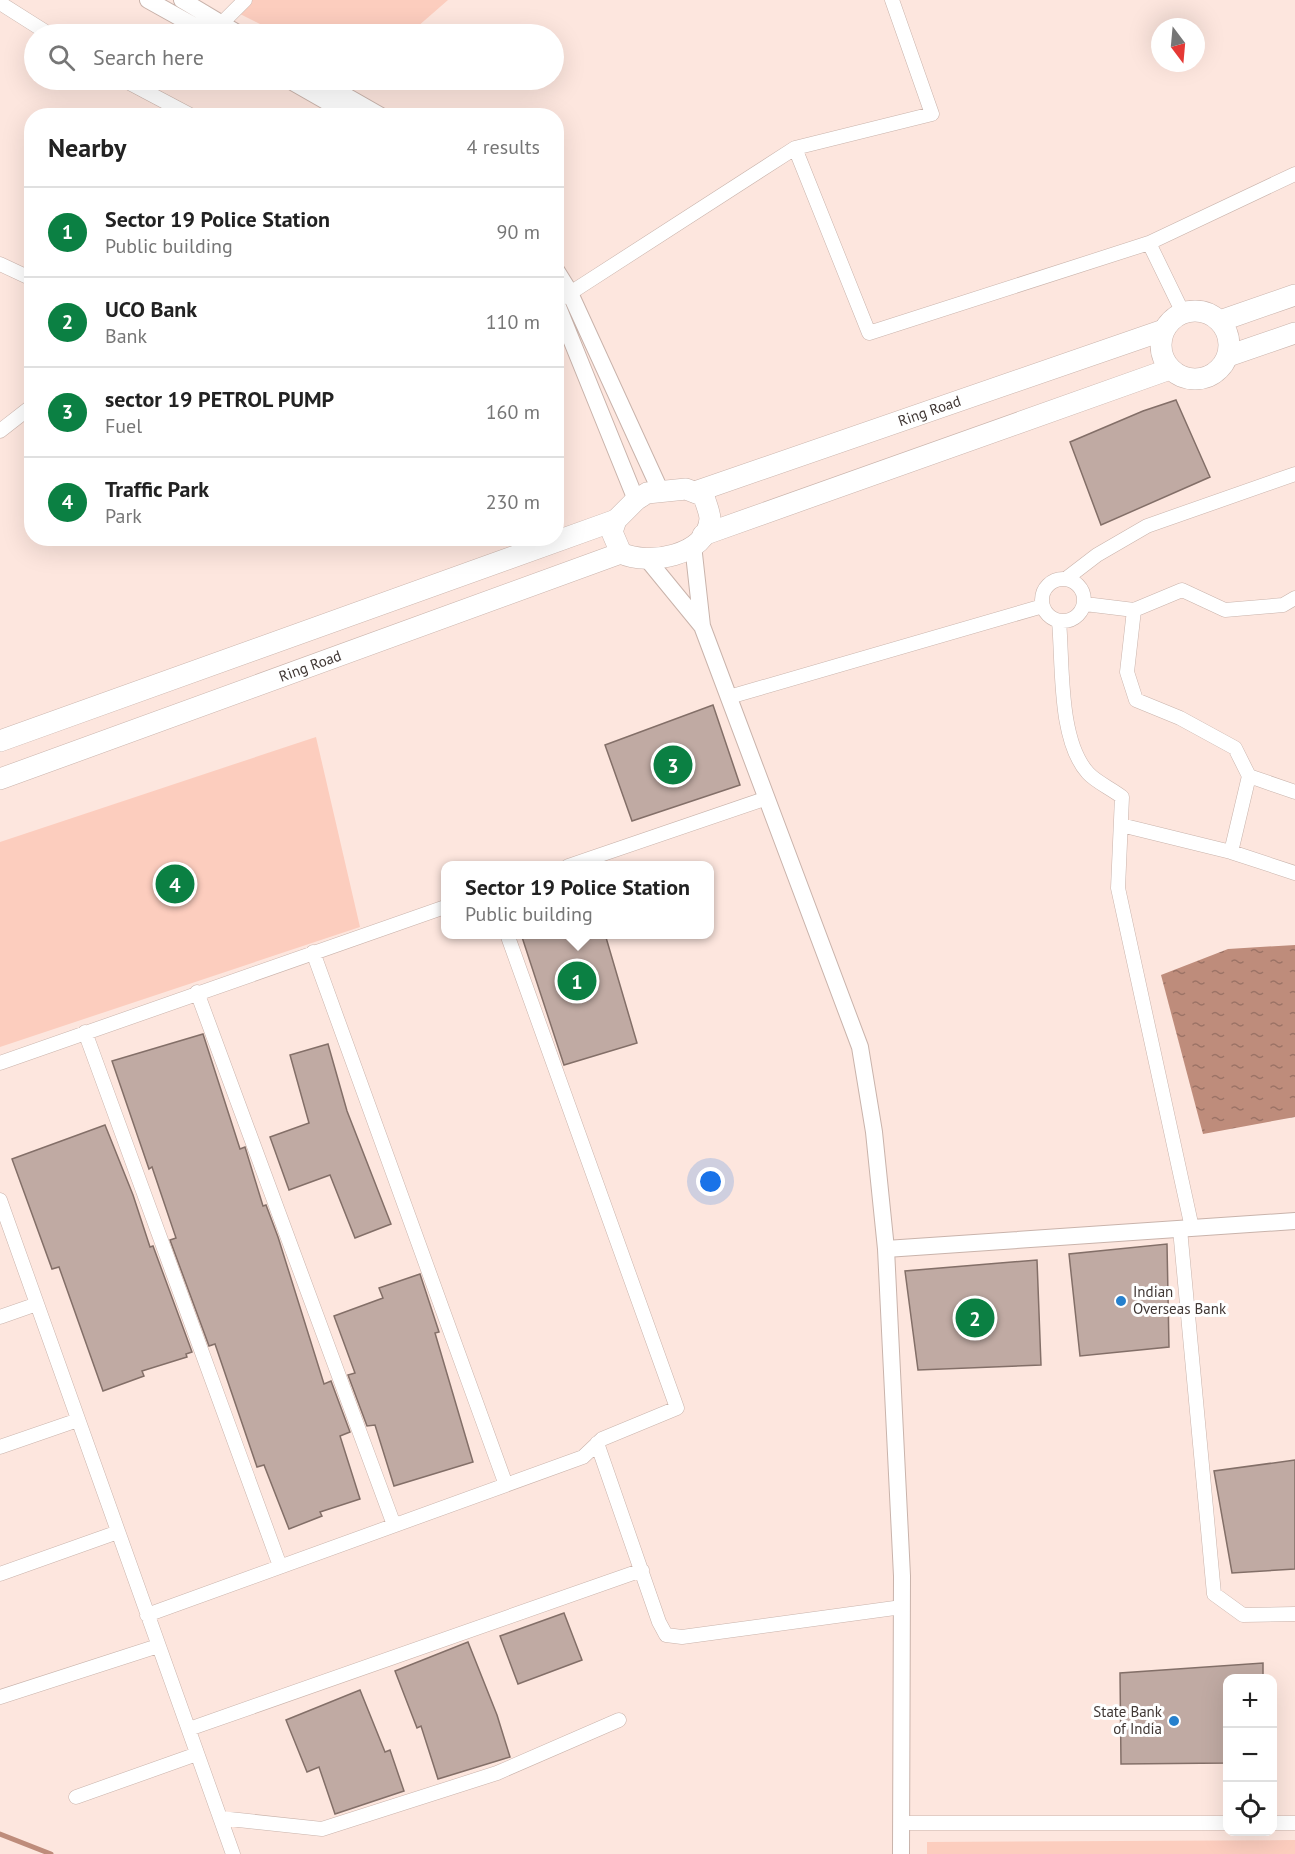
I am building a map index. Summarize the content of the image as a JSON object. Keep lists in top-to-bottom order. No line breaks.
{"streets":{"main road":["Ring Road"]},"places":["Indian Overseas Bank","State Bank of India"],"north":"bottom","page":{"search":"Search here","heading":["Nearby","4 results"],"list":[{"mark":"1","name":"Sector 19 Police Station","note":"Public building","value":"90 m"},{"mark":"2","name":"UCO Bank","note":"Bank","value":"110 m"},{"mark":"3","name":"sector 19 PETROL PUMP","note":"Fuel","value":"160 m"},{"mark":"4","name":"Traffic Park","note":"Park","value":"230 m"}],"pins":["3","4","1","2"],"popup":["Sector 19 Police Station","Public building"],"map_buttons":["+","−"]}}
